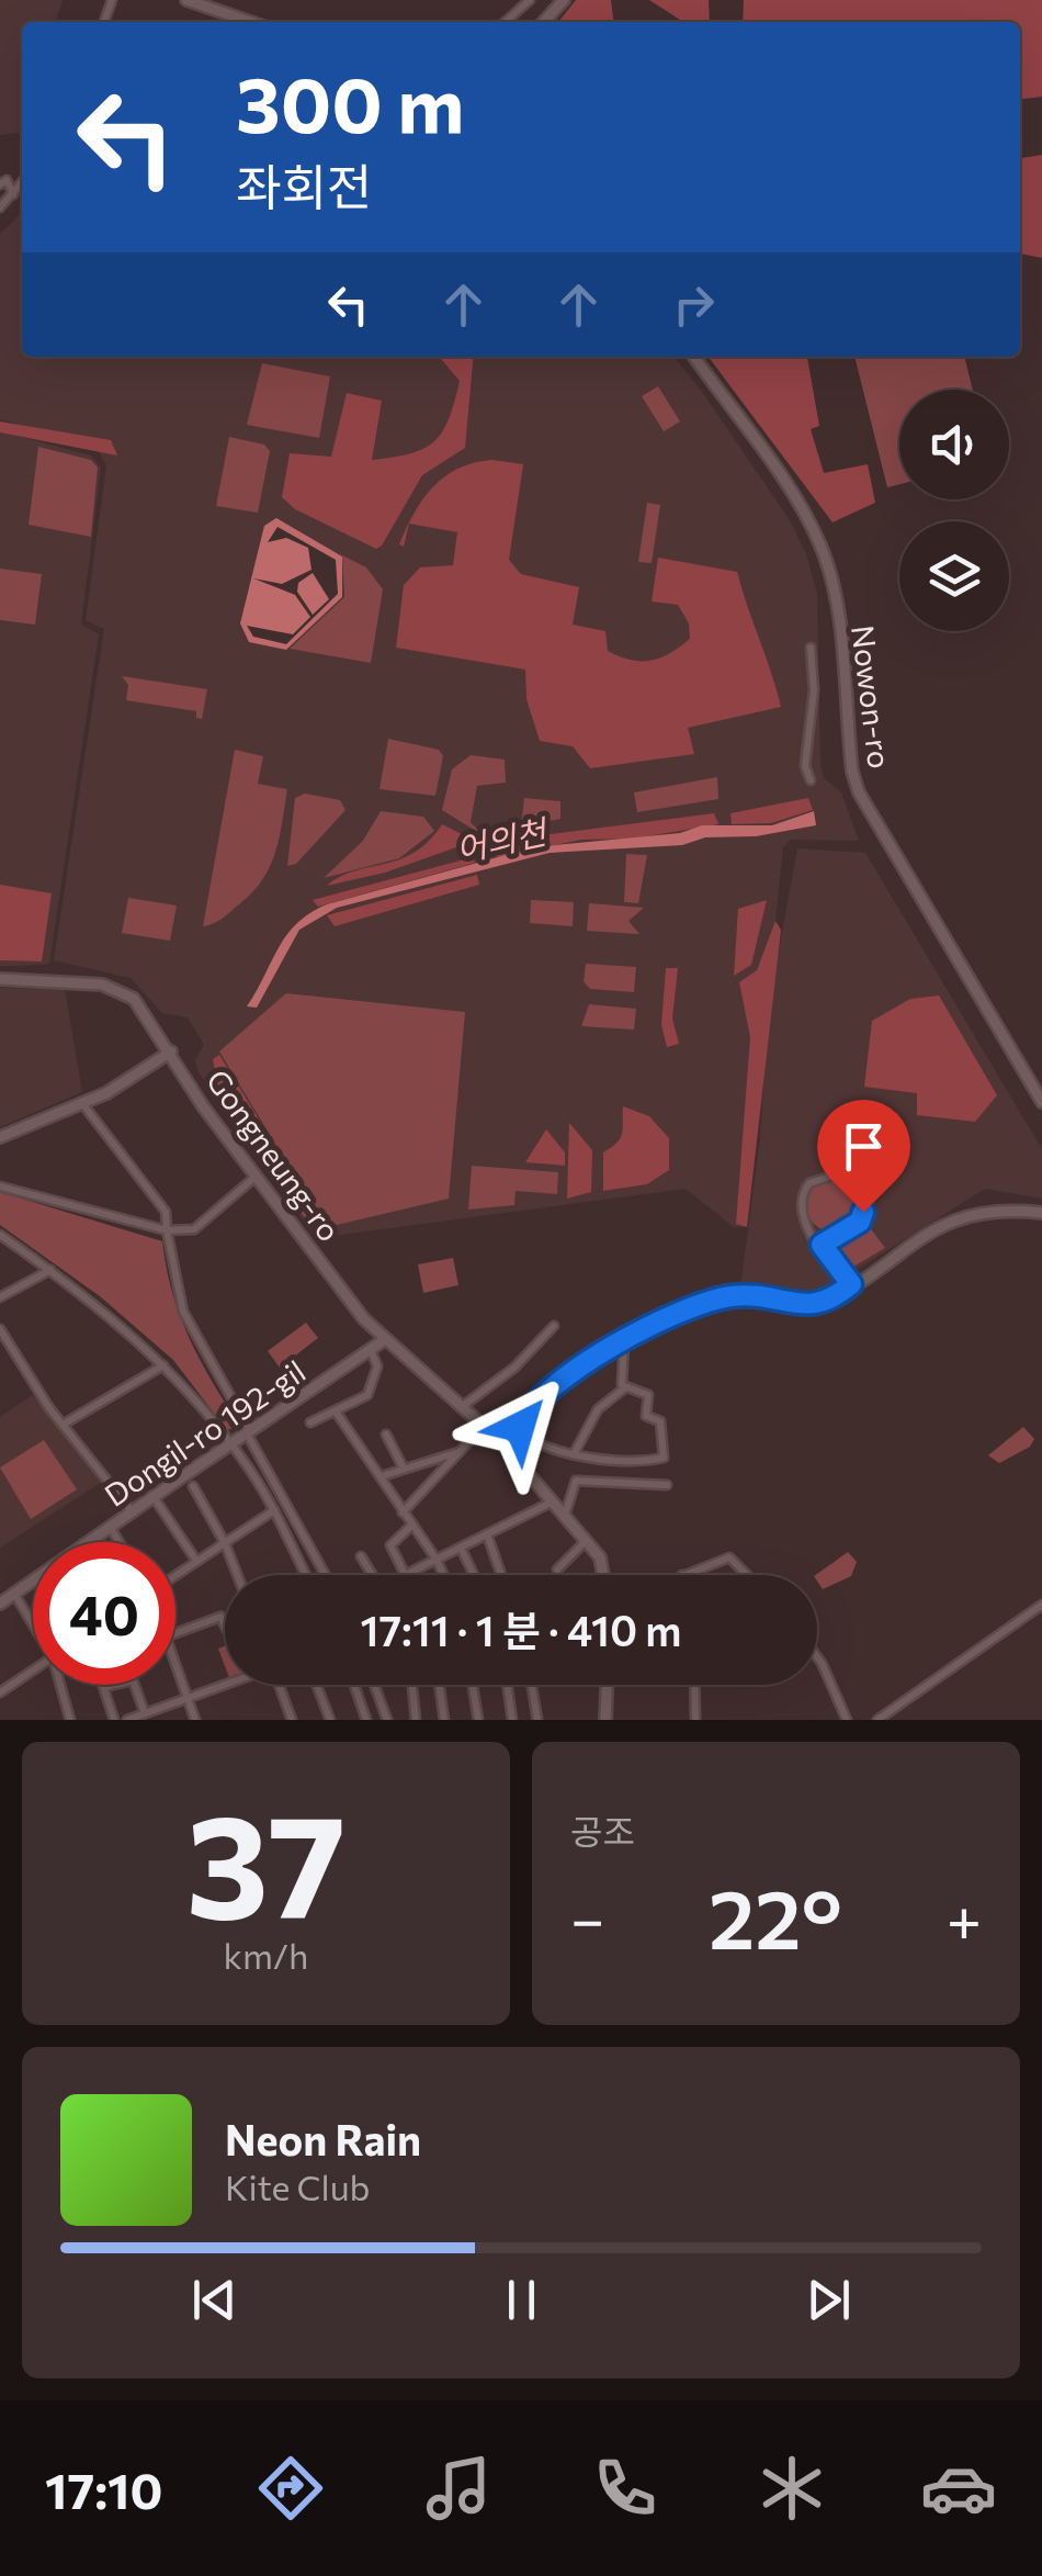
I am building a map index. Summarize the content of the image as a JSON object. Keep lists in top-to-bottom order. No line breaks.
{"streets":{"street":["Nowon-ro","Gongneung-ro","Dongil-ro 192-gil"]},"crossings":[["Gongneung-ro","Dongil-ro 192-gil"]],"water":["어의천"],"page":{"turn":["300 m","좌회전"],"limit":"40","trip":"17:11 · 1 분 · 410 m","tile":[["37","km/h"],"공조"],"heat":["−","22°","+"],"song":["Neon Rain","Kite Club"],"tabs":"17:10"}}
